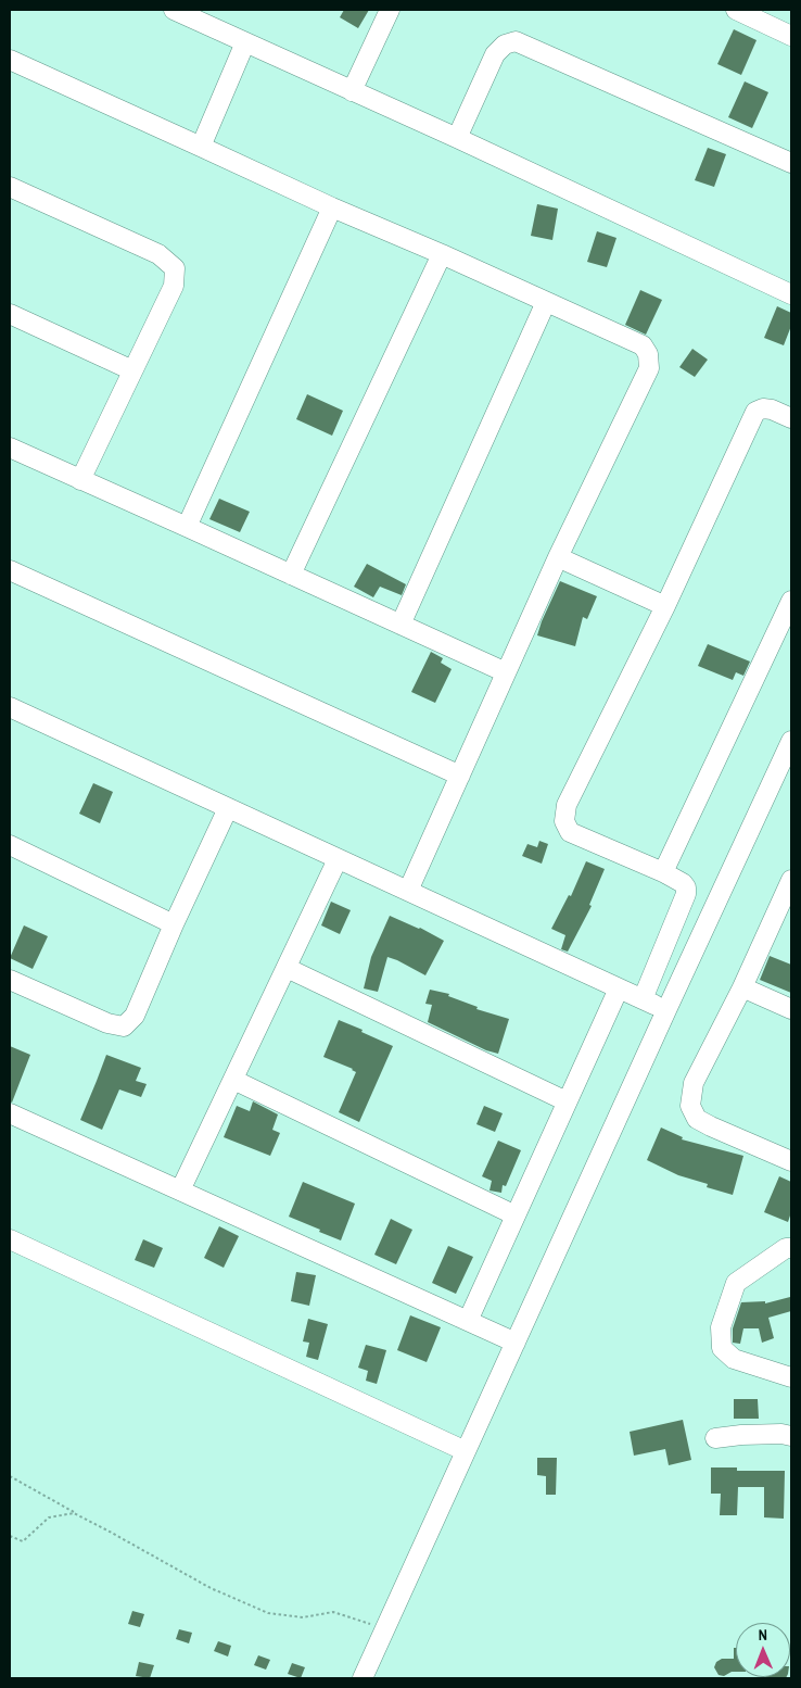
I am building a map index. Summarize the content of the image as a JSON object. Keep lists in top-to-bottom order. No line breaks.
{"north":"top"}
